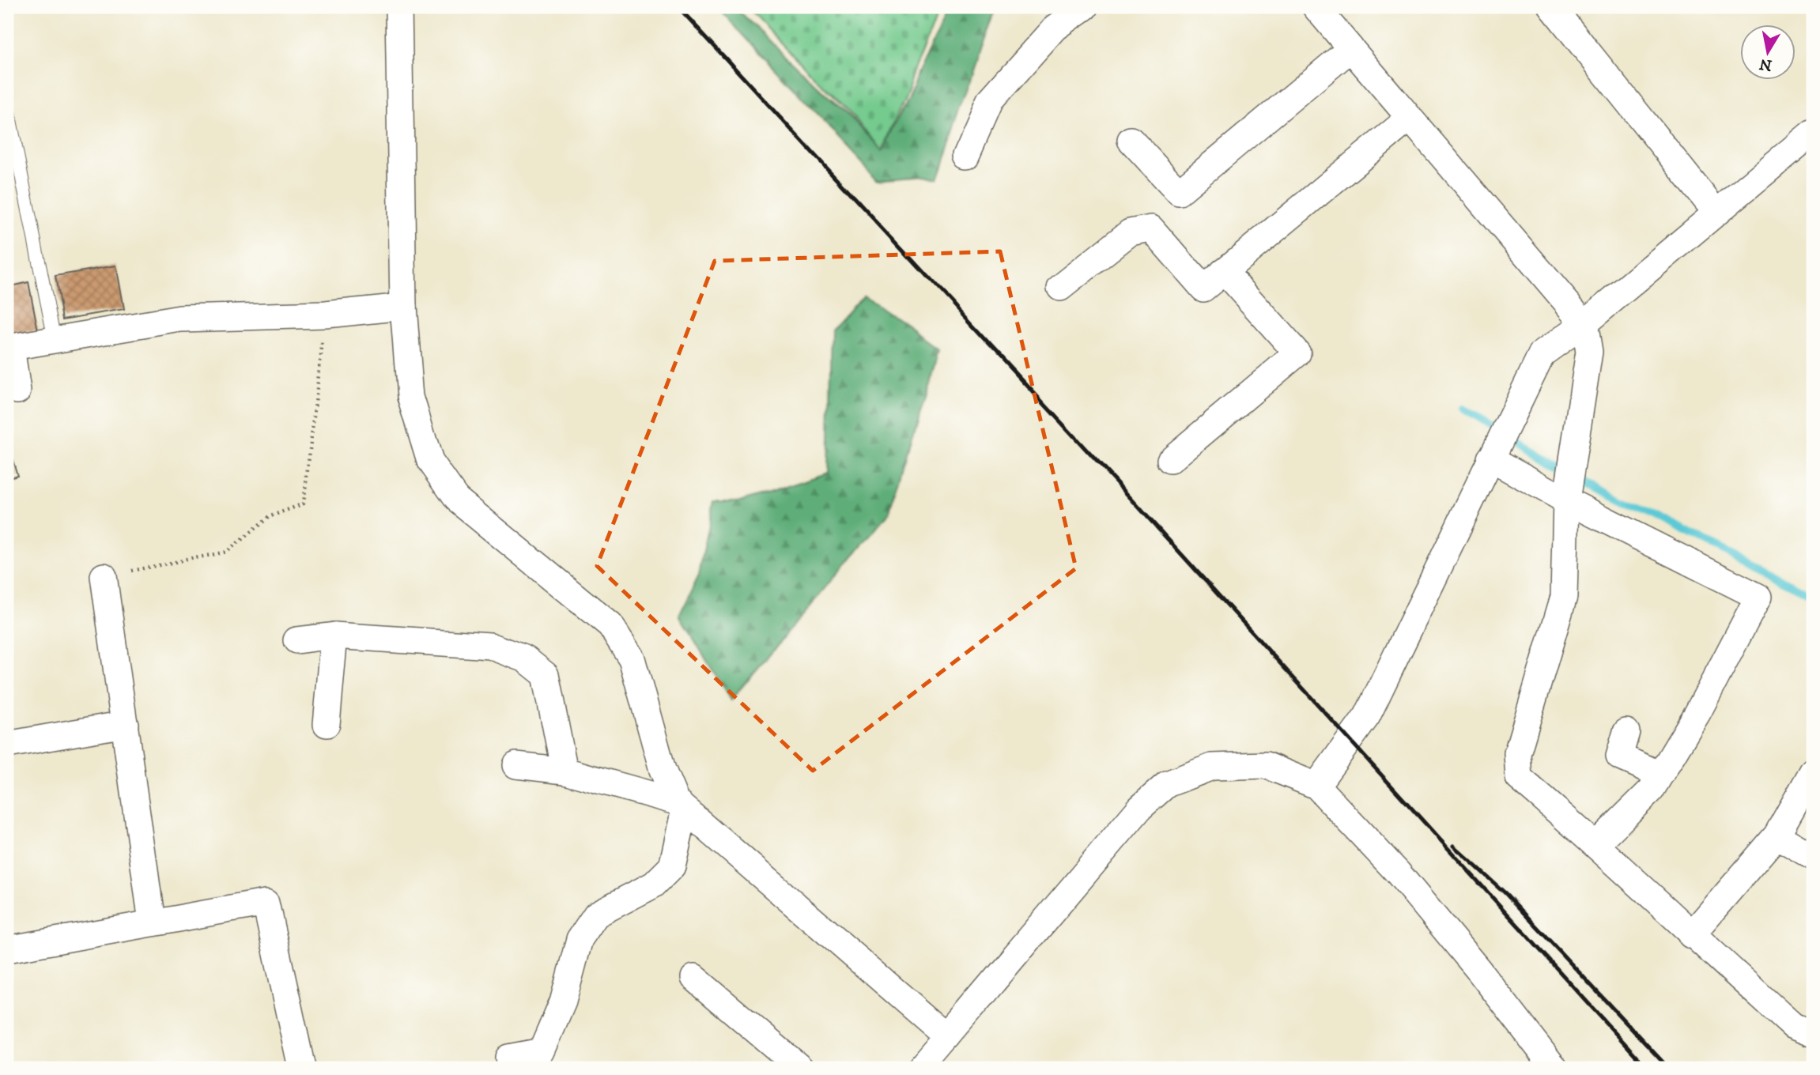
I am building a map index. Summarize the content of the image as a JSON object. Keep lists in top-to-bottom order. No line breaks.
{"north":"bottom"}
